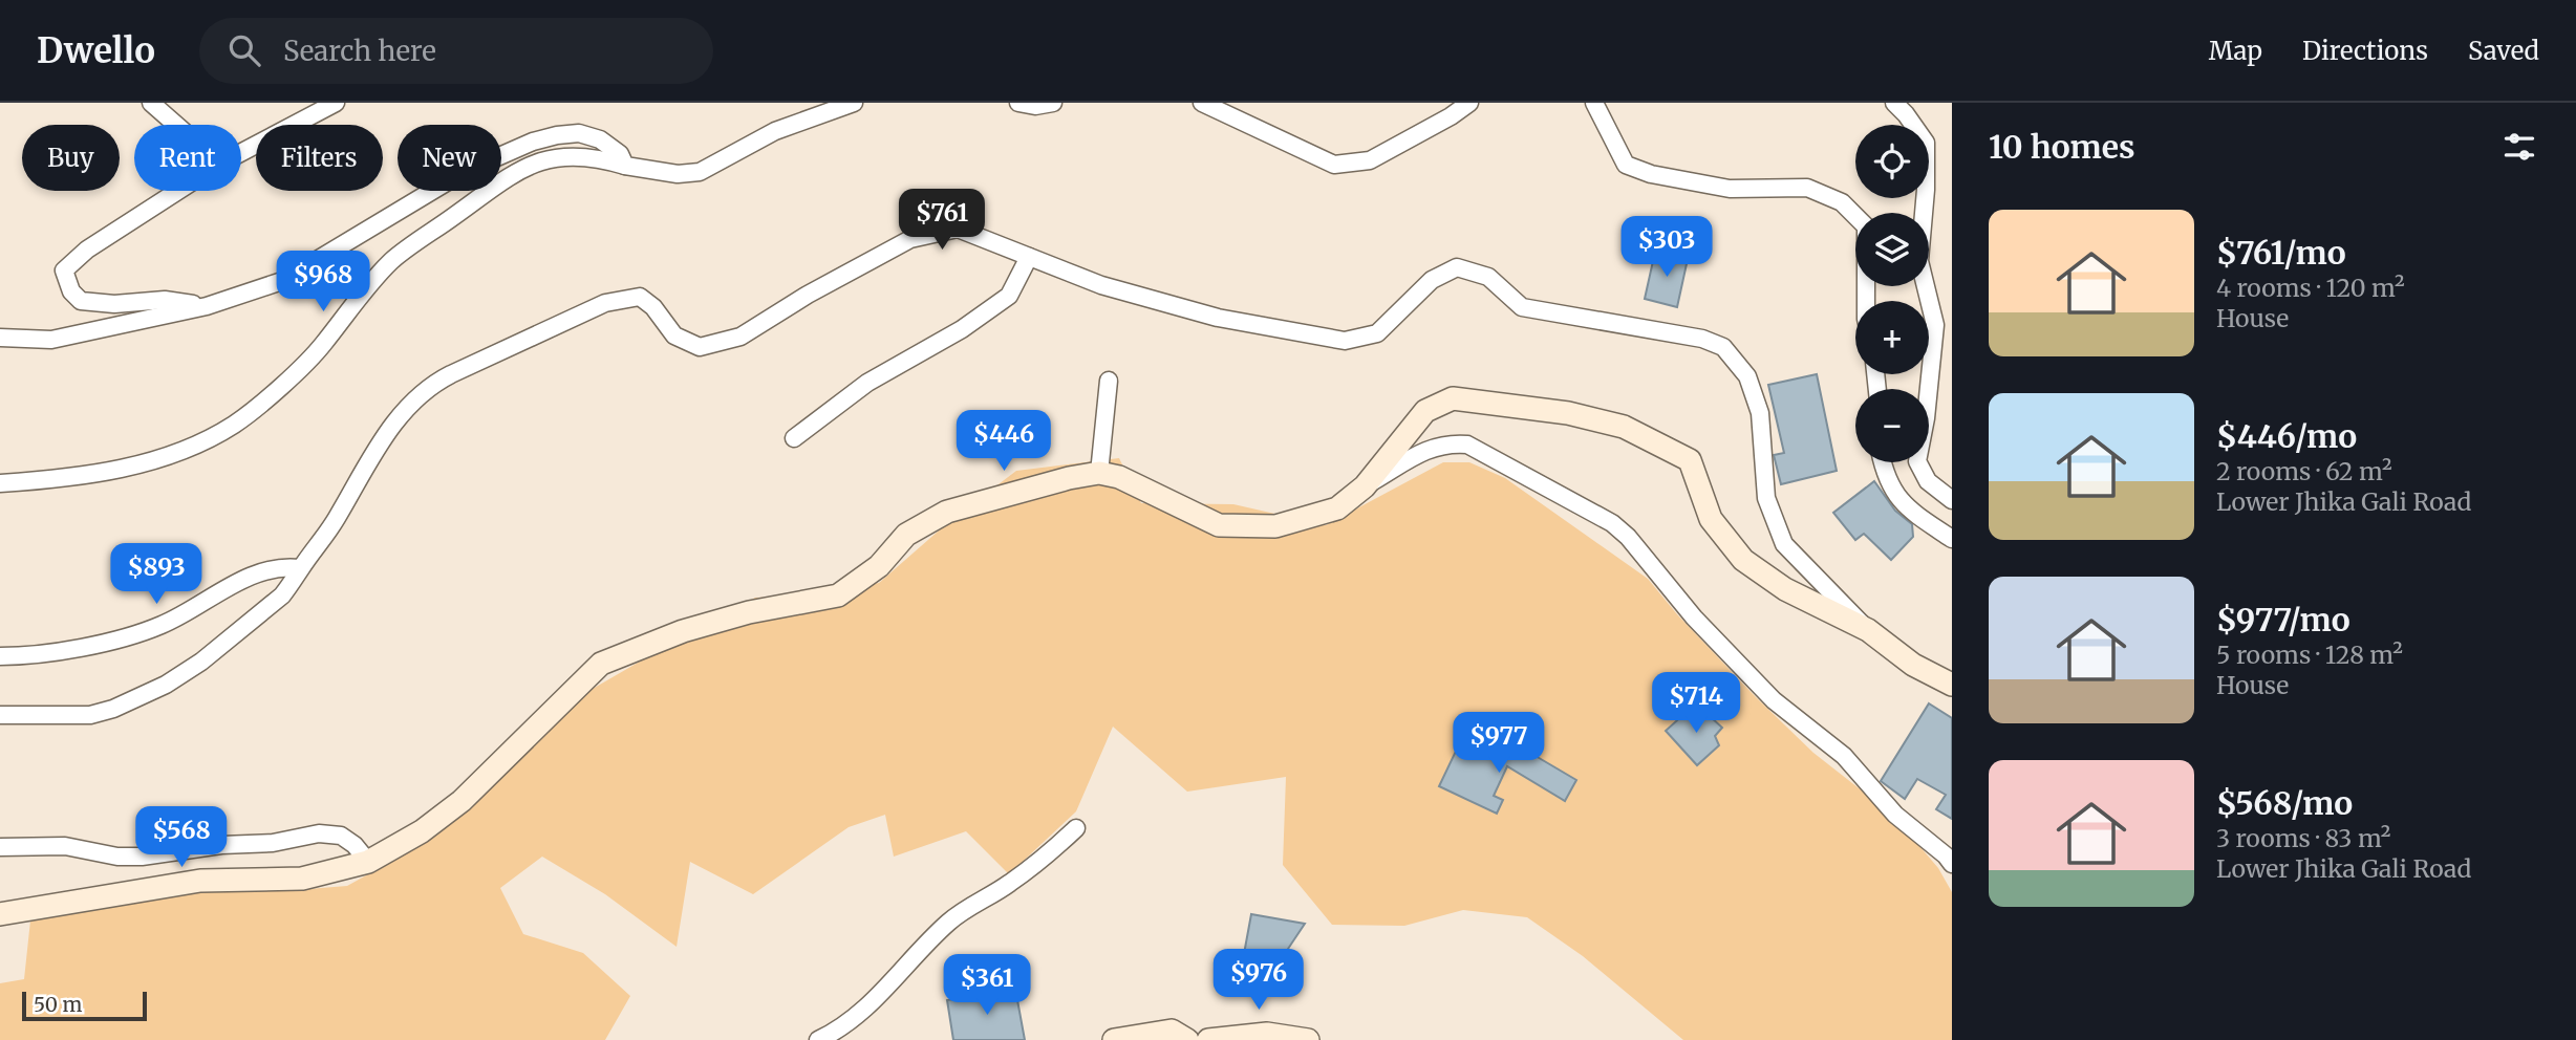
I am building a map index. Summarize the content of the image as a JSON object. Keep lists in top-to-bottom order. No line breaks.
{"scale_bar":"50 m","page":{"header":"Dwello","search":"Search here","nav":["Map","Directions","Saved"],"heading":"10 homes","map_buttons":["+","−"],"chip":["Buy","Rent","Filters","New"],"price":["$761","$303","$968","$446","$893","$714","$977","$568","$976","$361"],"list":[{"name":"$761/mo","note":"4 rooms · 120 m² · House"},{"name":"$446/mo","note":"2 rooms · 62 m² · Lower Jhika Gali Road"},{"name":"$977/mo","note":"5 rooms · 128 m² · House"},{"name":"$568/mo","note":"3 rooms · 83 m² · Lower Jhika Gali Road"}],"scale":"50 m"}}
